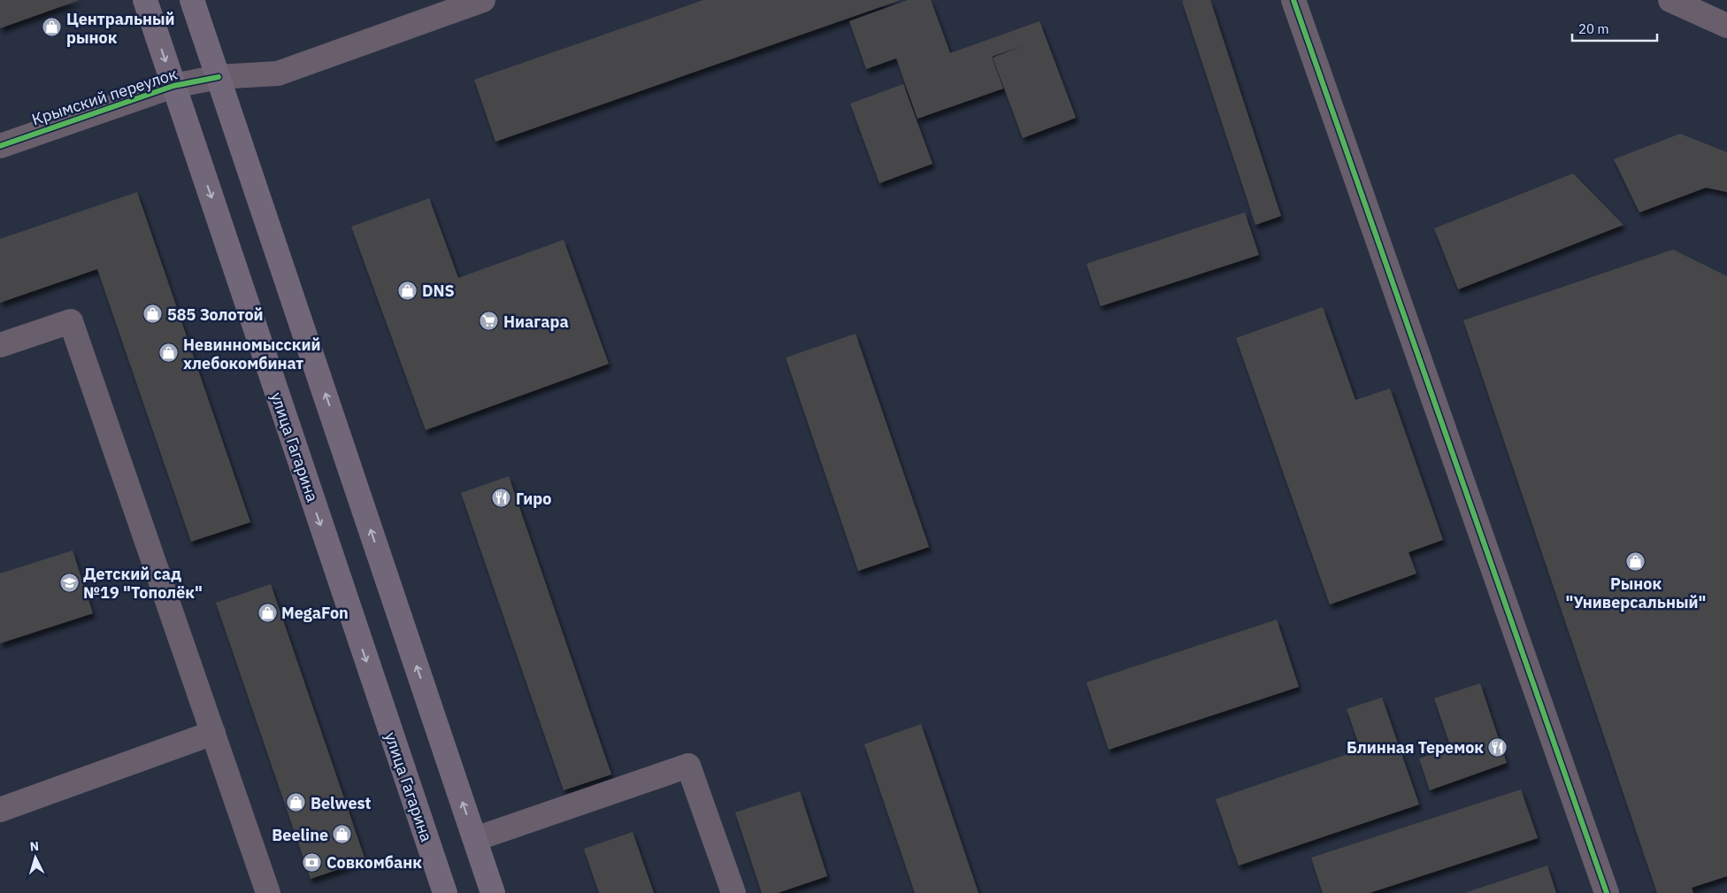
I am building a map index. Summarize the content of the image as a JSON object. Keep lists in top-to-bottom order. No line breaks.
{"streets":{"main road":["улица Гагарина"],"street":["Крымский переулок"]},"crossings":[["Крымский переулок","улица Гагарина"]],"places":{"shop":["Центральный рынок","DNS","585 Золотой","Невинномысский хлебокомбинат","Рынок \"Универсальный\"","MegaFon","Belwest","Beeline"],"supermarket":["Ниагара"],"restaurant":["Гиро","Блинная Теремок"],"school or university":["Детский сад №19 \"Тополёк\""],"bank":["Совкомбанк"]},"scale_bar":"20 m","north":"top"}
